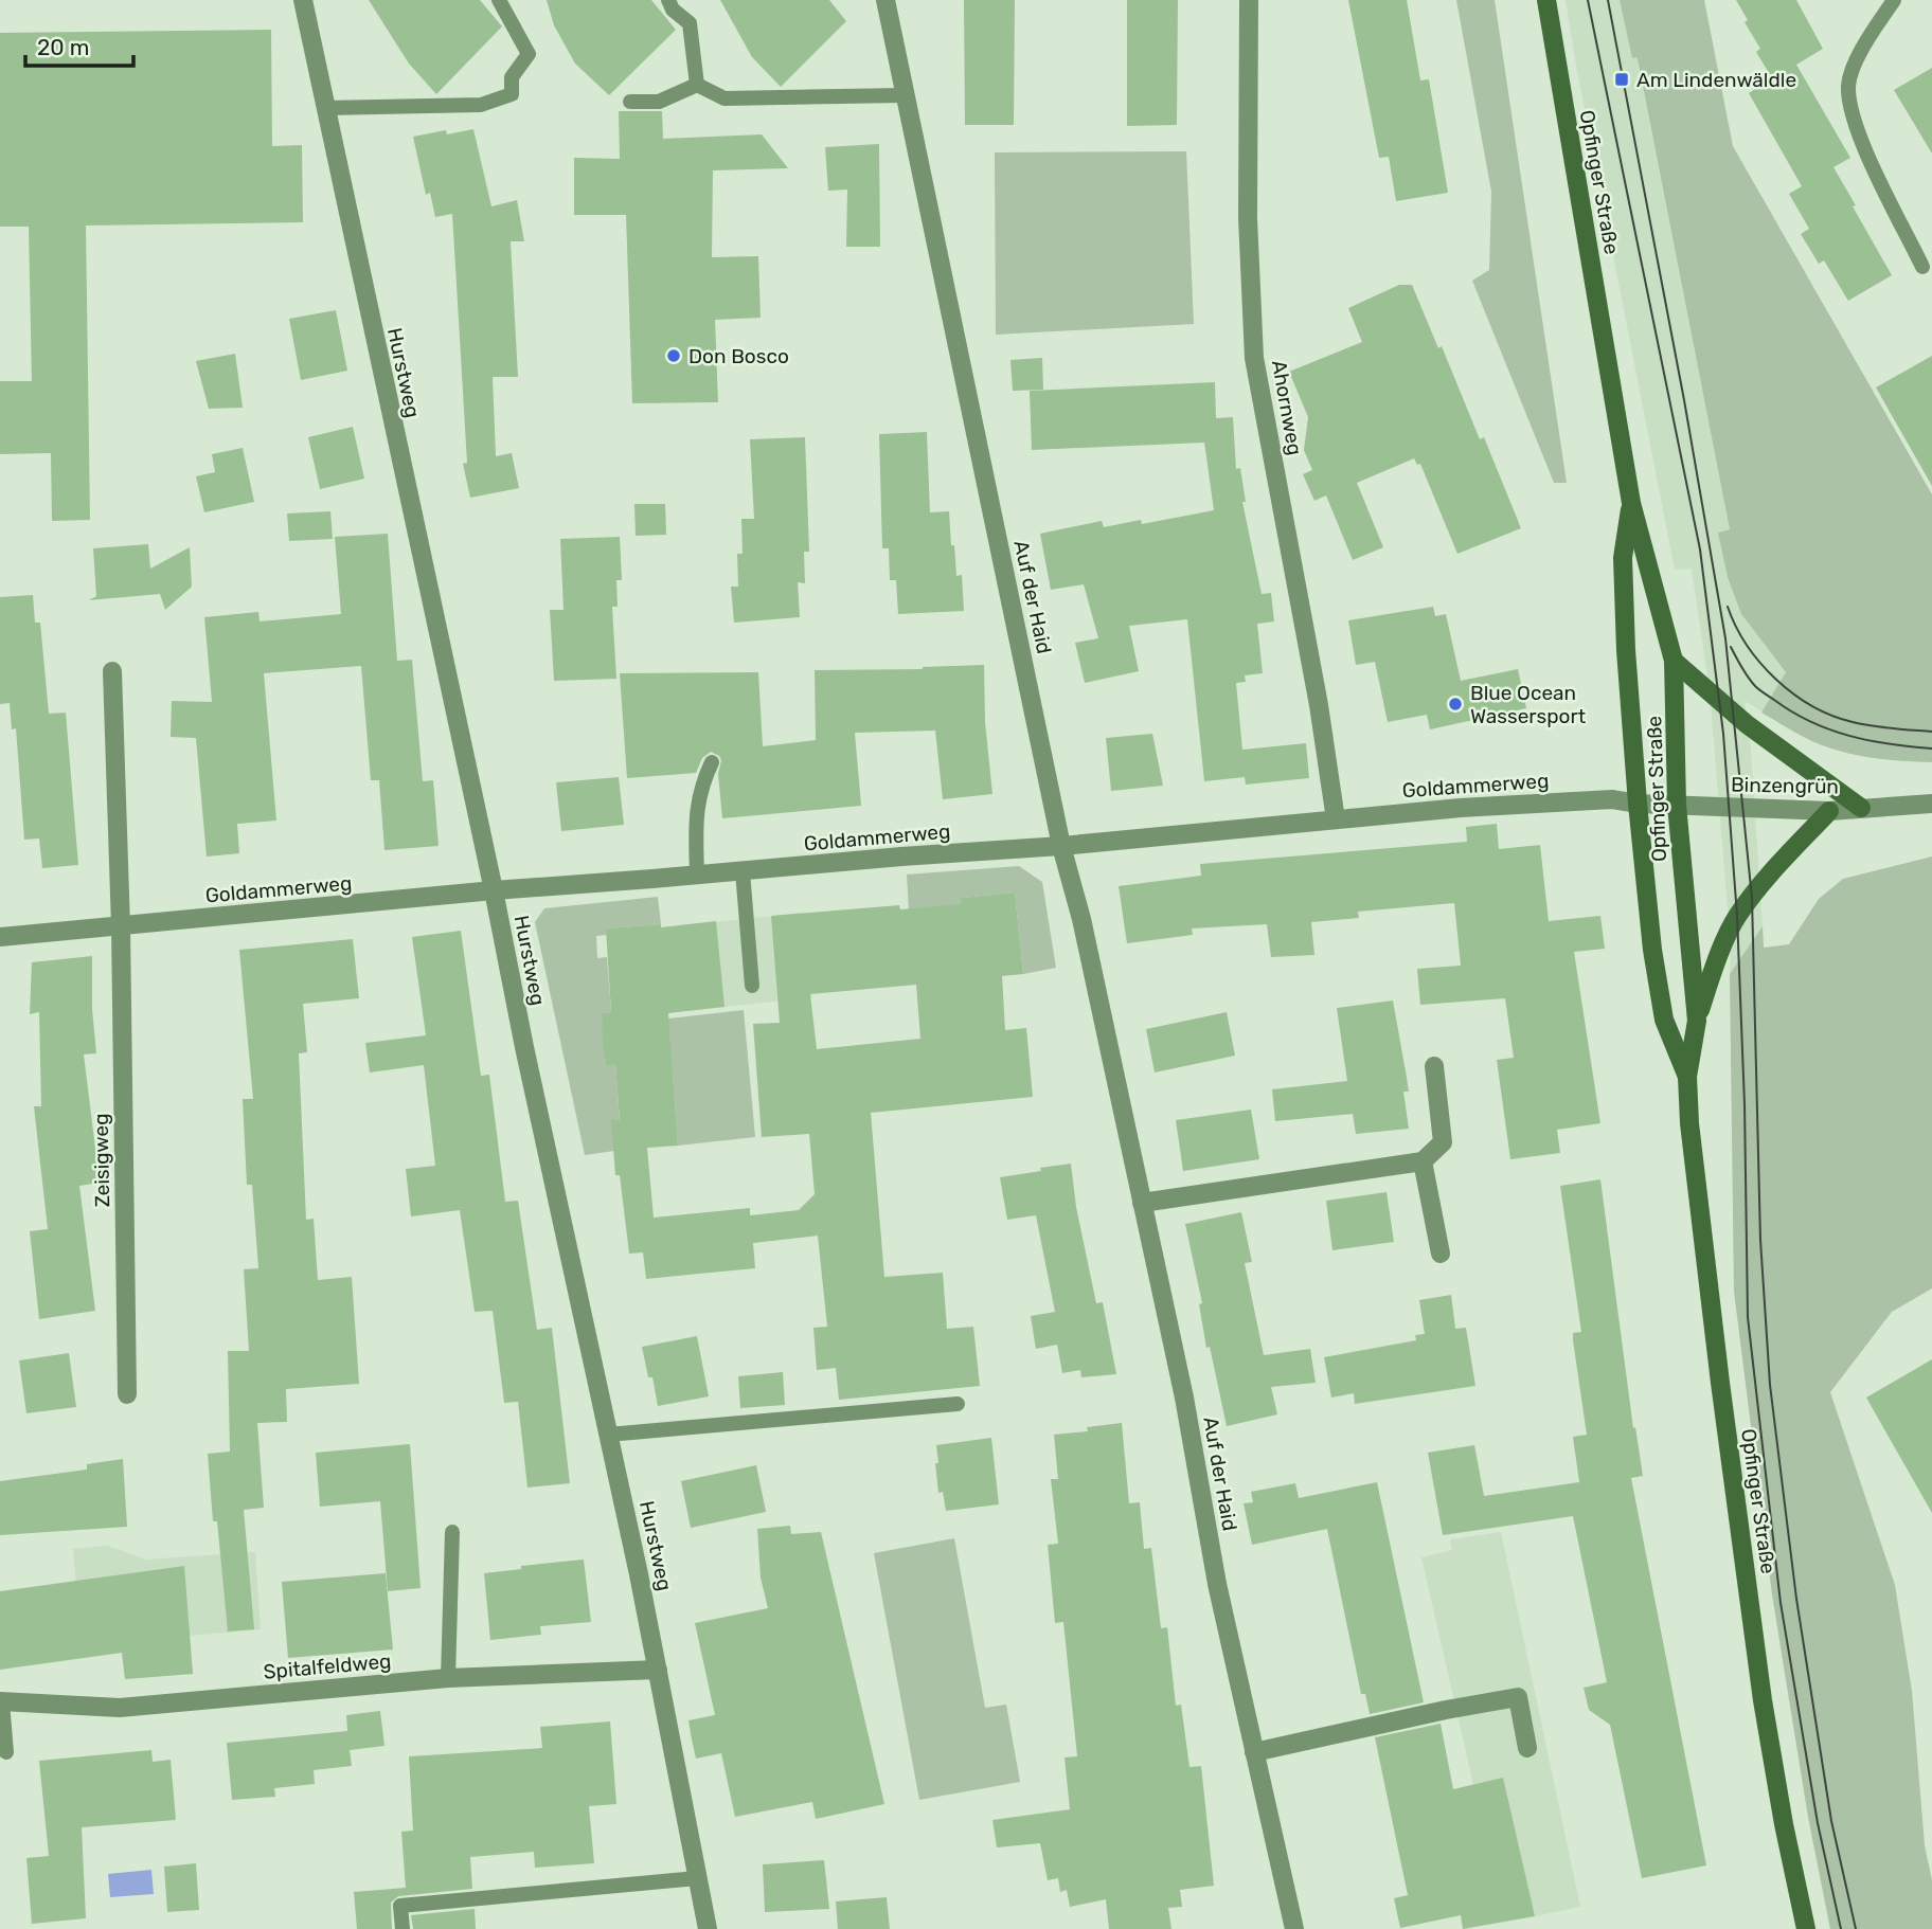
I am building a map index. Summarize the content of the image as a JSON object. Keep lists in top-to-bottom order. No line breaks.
{"streets":{"street":["Opfinger Straße","Hurstweg","Ahornweg","Auf der Haid","Goldammerweg","Binzengrün","Zeisigweg","Spitalfeldweg"]},"crossings":[["Opfinger Straße","Goldammerweg"],["Opfinger Straße","Binzengrün"],["Hurstweg","Goldammerweg"],["Hurstweg","Spitalfeldweg"],["Ahornweg","Goldammerweg"],["Auf der Haid","Goldammerweg"],["Goldammerweg","Binzengrün"],["Goldammerweg","Zeisigweg"]],"places":{"transit":["Am Lindenwäldle"],"other":["Don Bosco","Blue Ocean Wassersport"]},"scale_bar":"20 m"}
